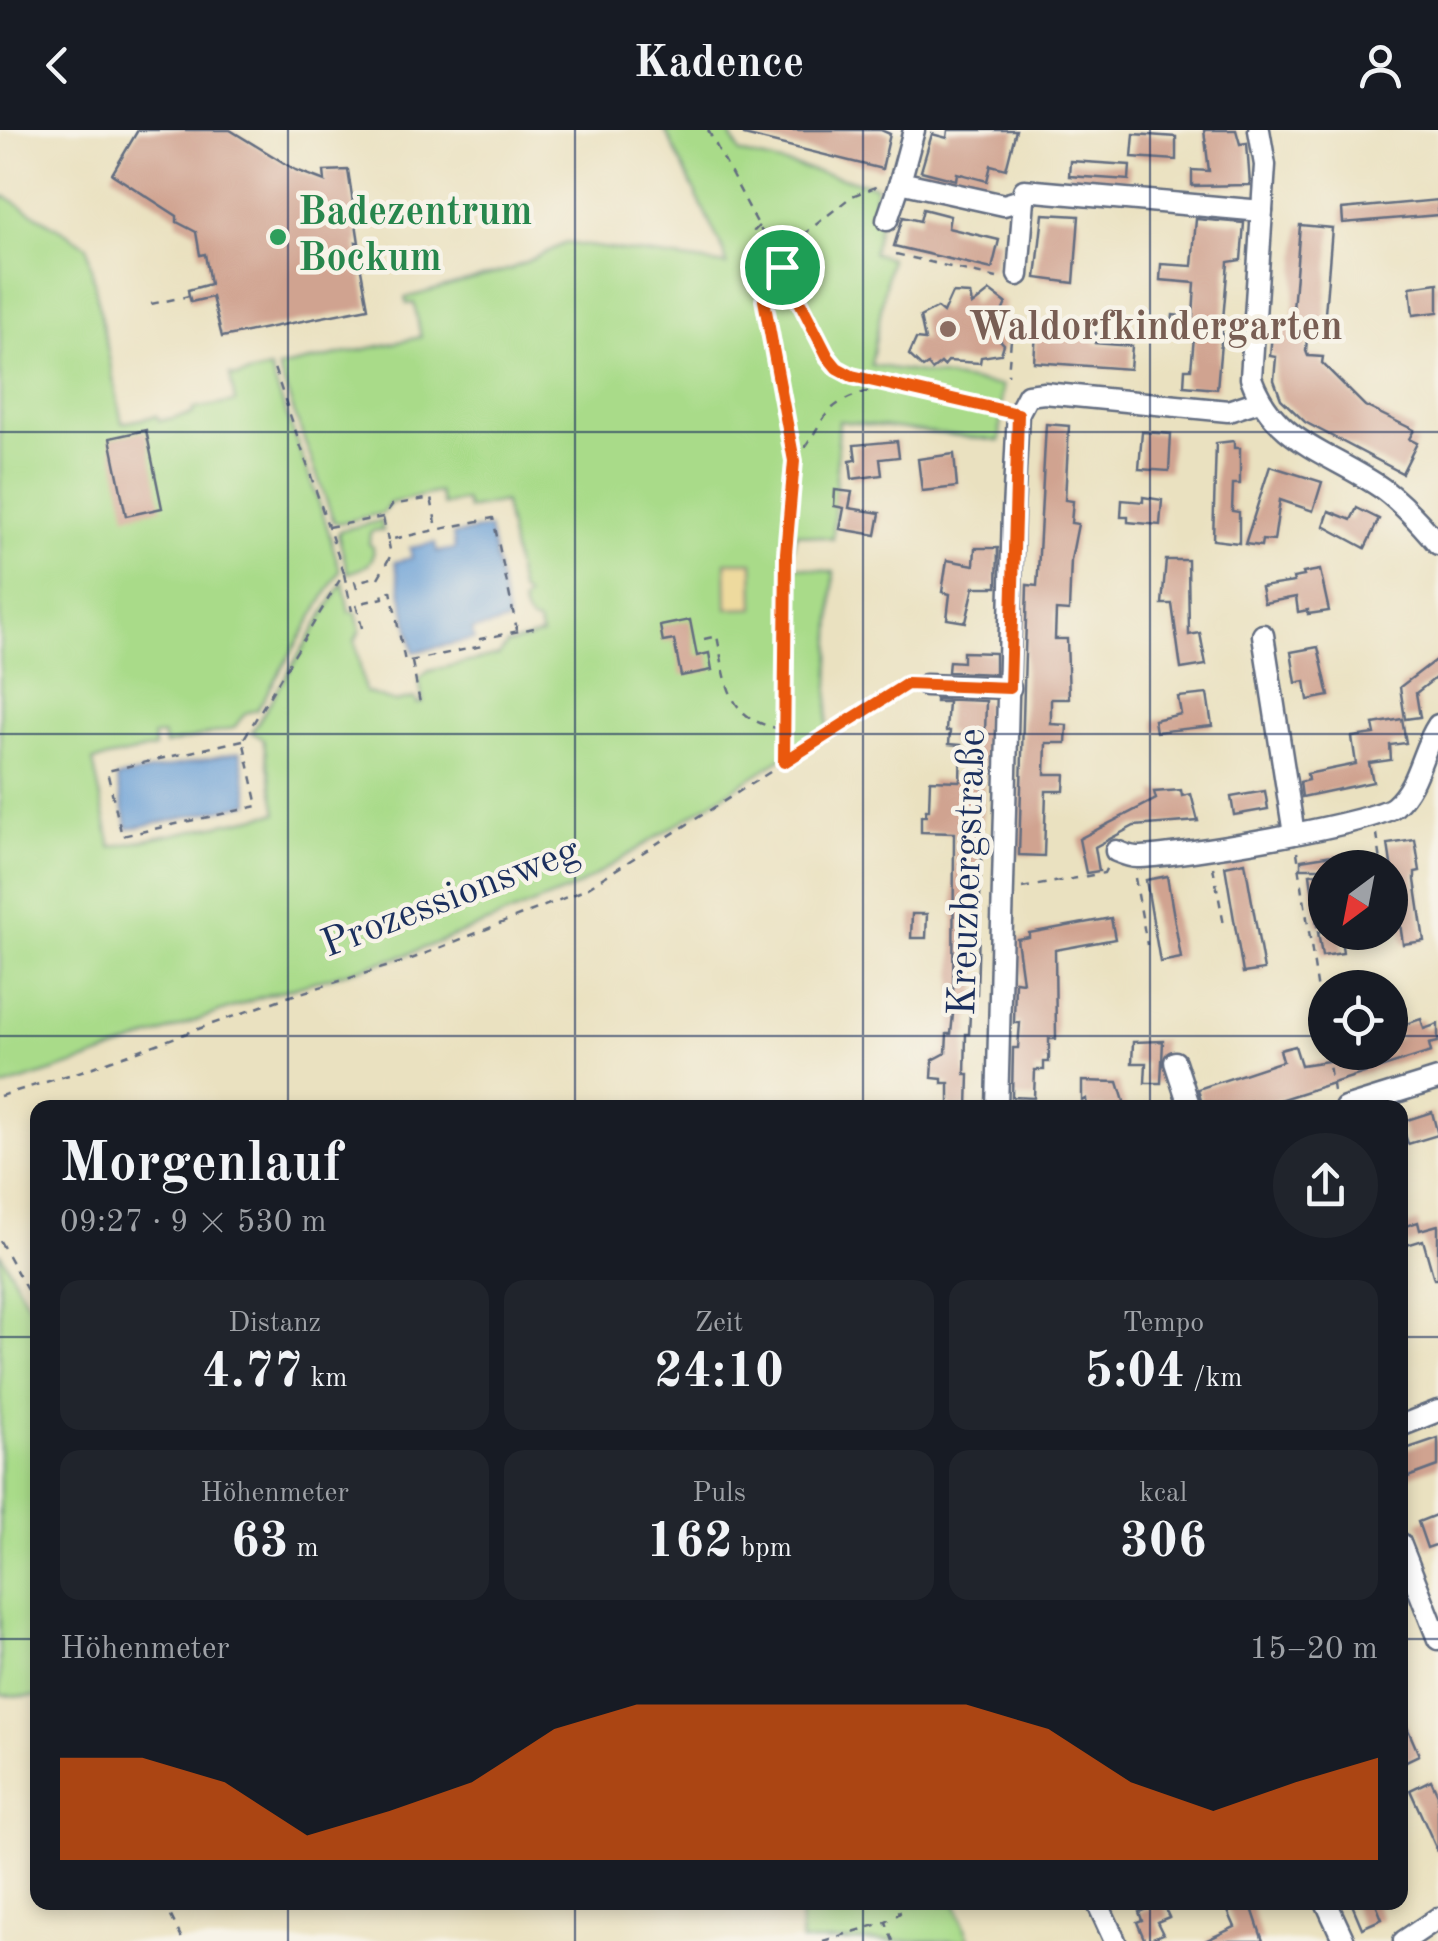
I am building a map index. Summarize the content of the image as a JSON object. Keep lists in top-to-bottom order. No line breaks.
{"streets":{"street":["Kreuzbergstraße"],"path":["Prozessionsweg"]},"places":["Badezentrum Bockum","Waldorfkindergarten"],"north":"bottom left","page":{"header":"Kadence","heading":["Morgenlauf","09:27 · 9 × 530 m"],"stats":[["Distanz","4.77 km"],["Zeit","24:10"],["Tempo","5:04 /km"],["Höhenmeter","63 m"],["Puls","162 bpm"],["kcal","306"]],"chart":["Höhenmeter","15–20 m"]}}
